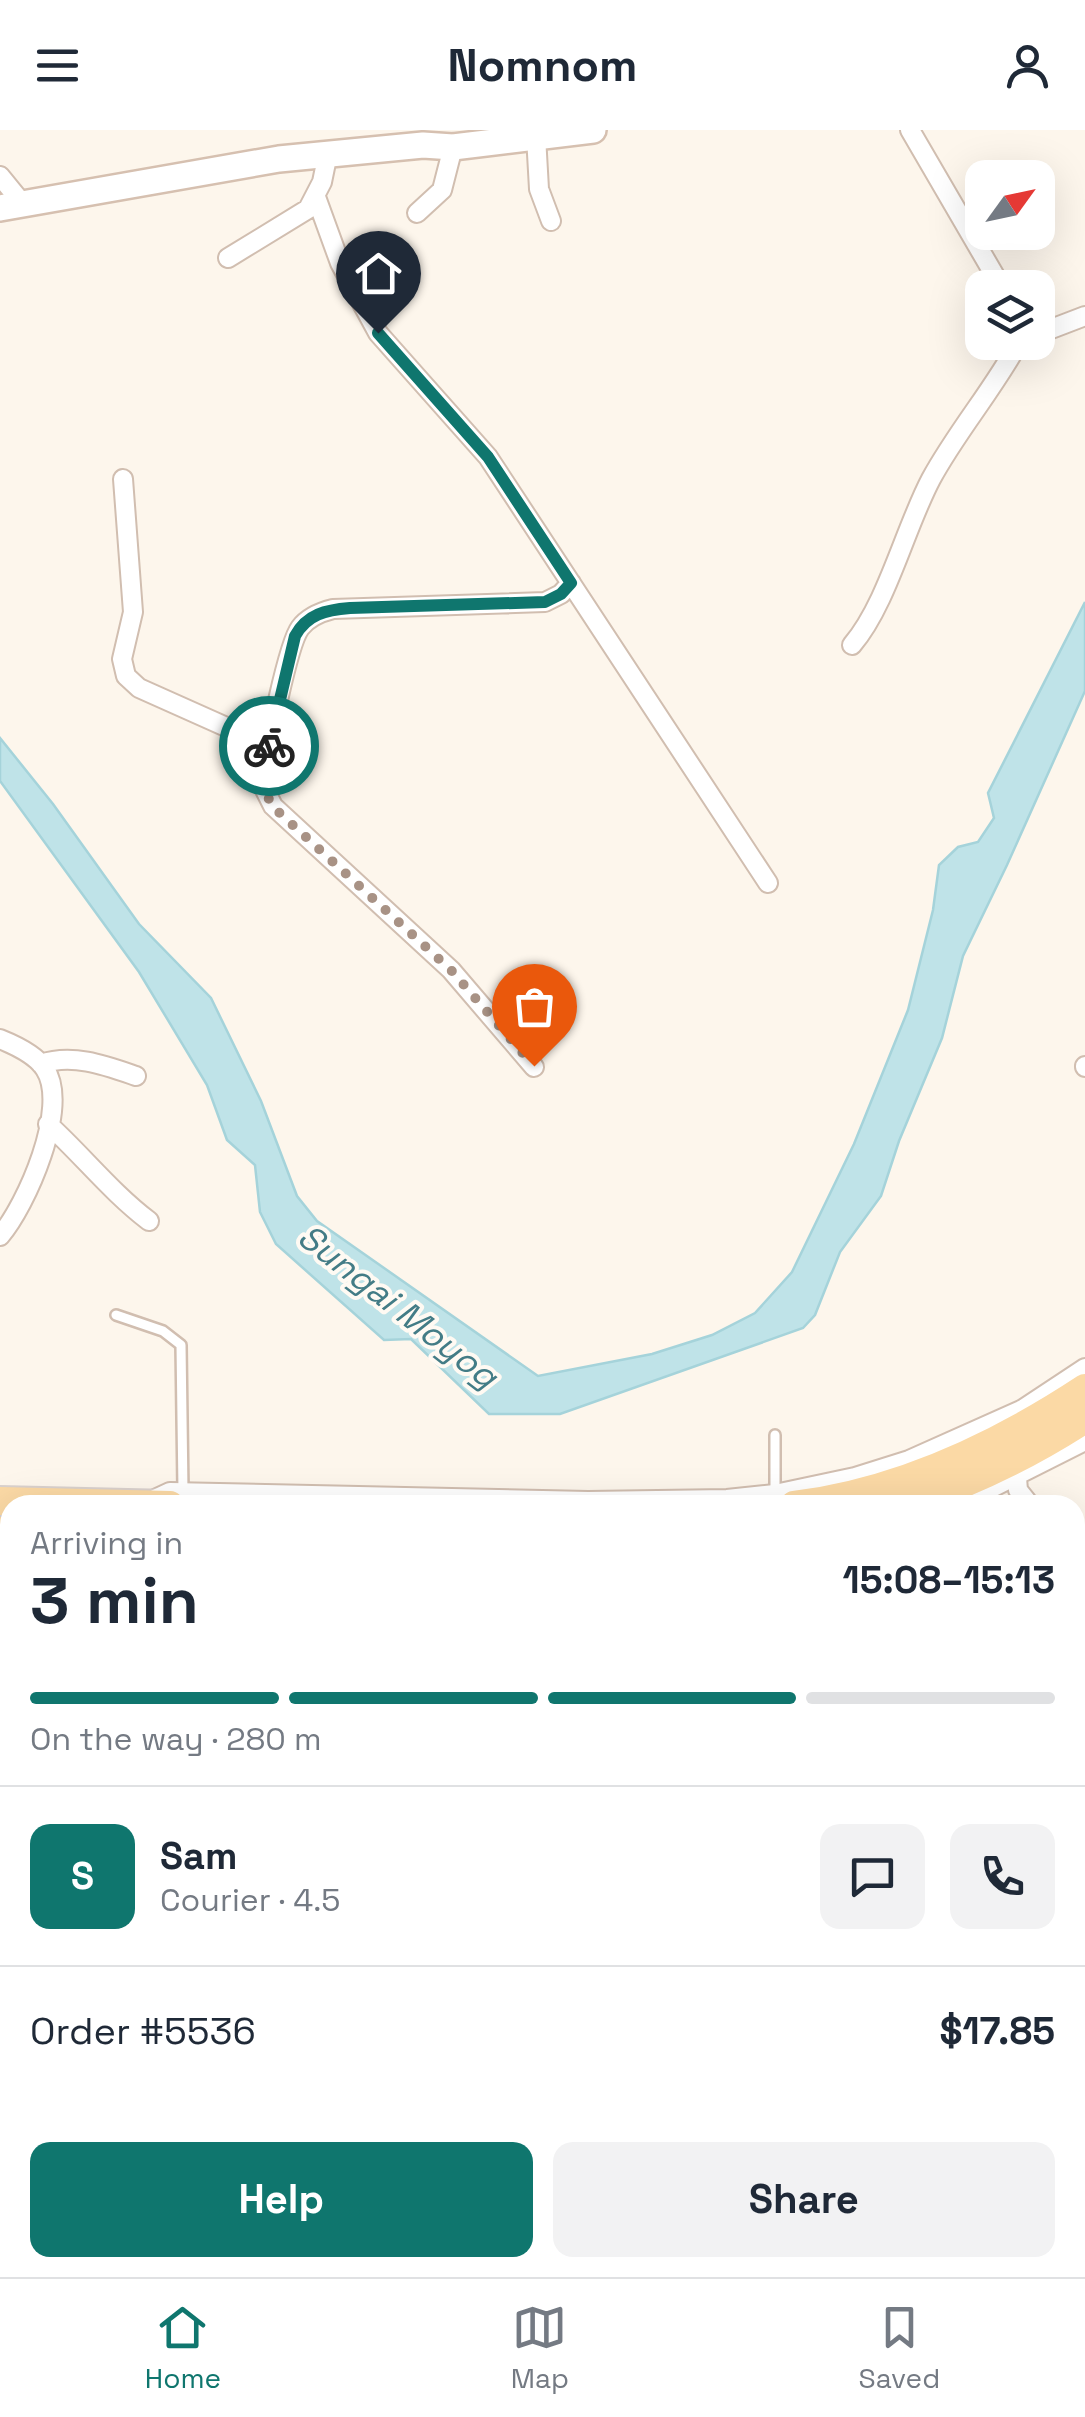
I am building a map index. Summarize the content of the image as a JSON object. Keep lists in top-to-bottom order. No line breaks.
{"water":["Sungai Moyog"],"north":"top right","page":{"header":"Nomnom","heading":["3 min","Arriving in","15:08–15:13"],"panel":["Sam","Courier · 4.5","Order #5536","$17.85"],"bar":"On the way · 280 m","round":"S","buttons":["Help","Share"],"tabs":["Home","Map","Saved"]}}
